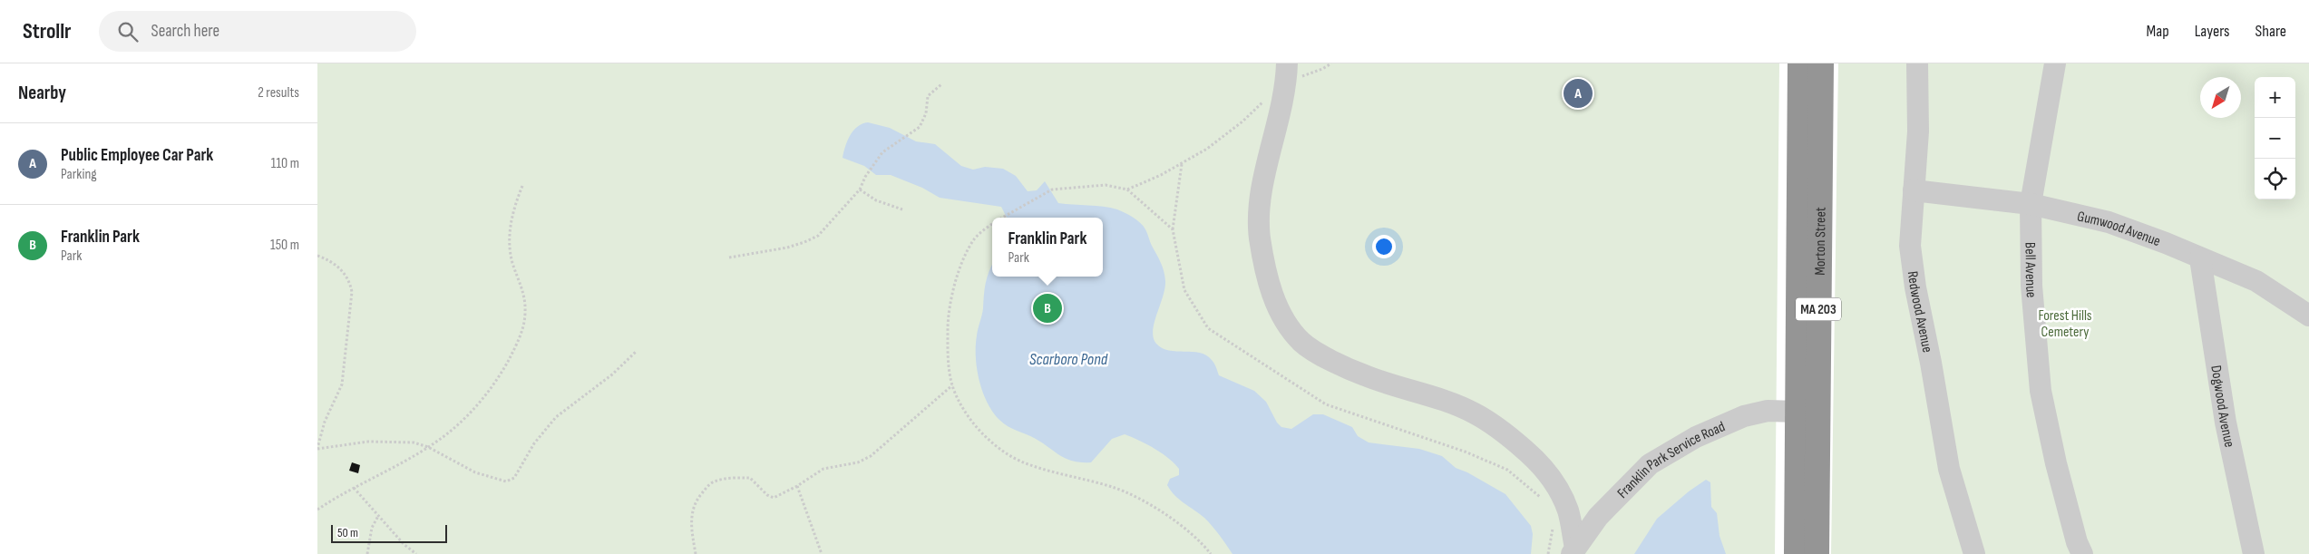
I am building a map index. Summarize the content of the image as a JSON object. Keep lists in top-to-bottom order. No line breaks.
{"streets":{"highway":["Morton Street","MA 203"],"street":["Gumwood Avenue","Bell Avenue","Redwood Avenue","Dogwood Avenue","Franklin Park Service Road"]},"crossings":[["Gumwood Avenue","Bell Avenue"],["Gumwood Avenue","Redwood Avenue"],["Gumwood Avenue","Dogwood Avenue"],["Morton Street","Franklin Park Service Road"]],"water":["Scarboro Pond"],"parks":["Forest Hills Cemetery"],"scale_bar":"50 m","north":"bottom left","page":{"header":"Strollr","search":"Search here","nav":["Map","Layers","Share"],"heading":["Nearby","2 results"],"map_buttons":["+","−"],"pins":["A","B"],"list":[{"mark":"A","name":"Public Employee Car Park","note":"Parking","value":"110 m"},{"mark":"B","name":"Franklin Park","note":"Park","value":"150 m"}],"popup":["Franklin Park","Park"],"scale":"50 m"}}
